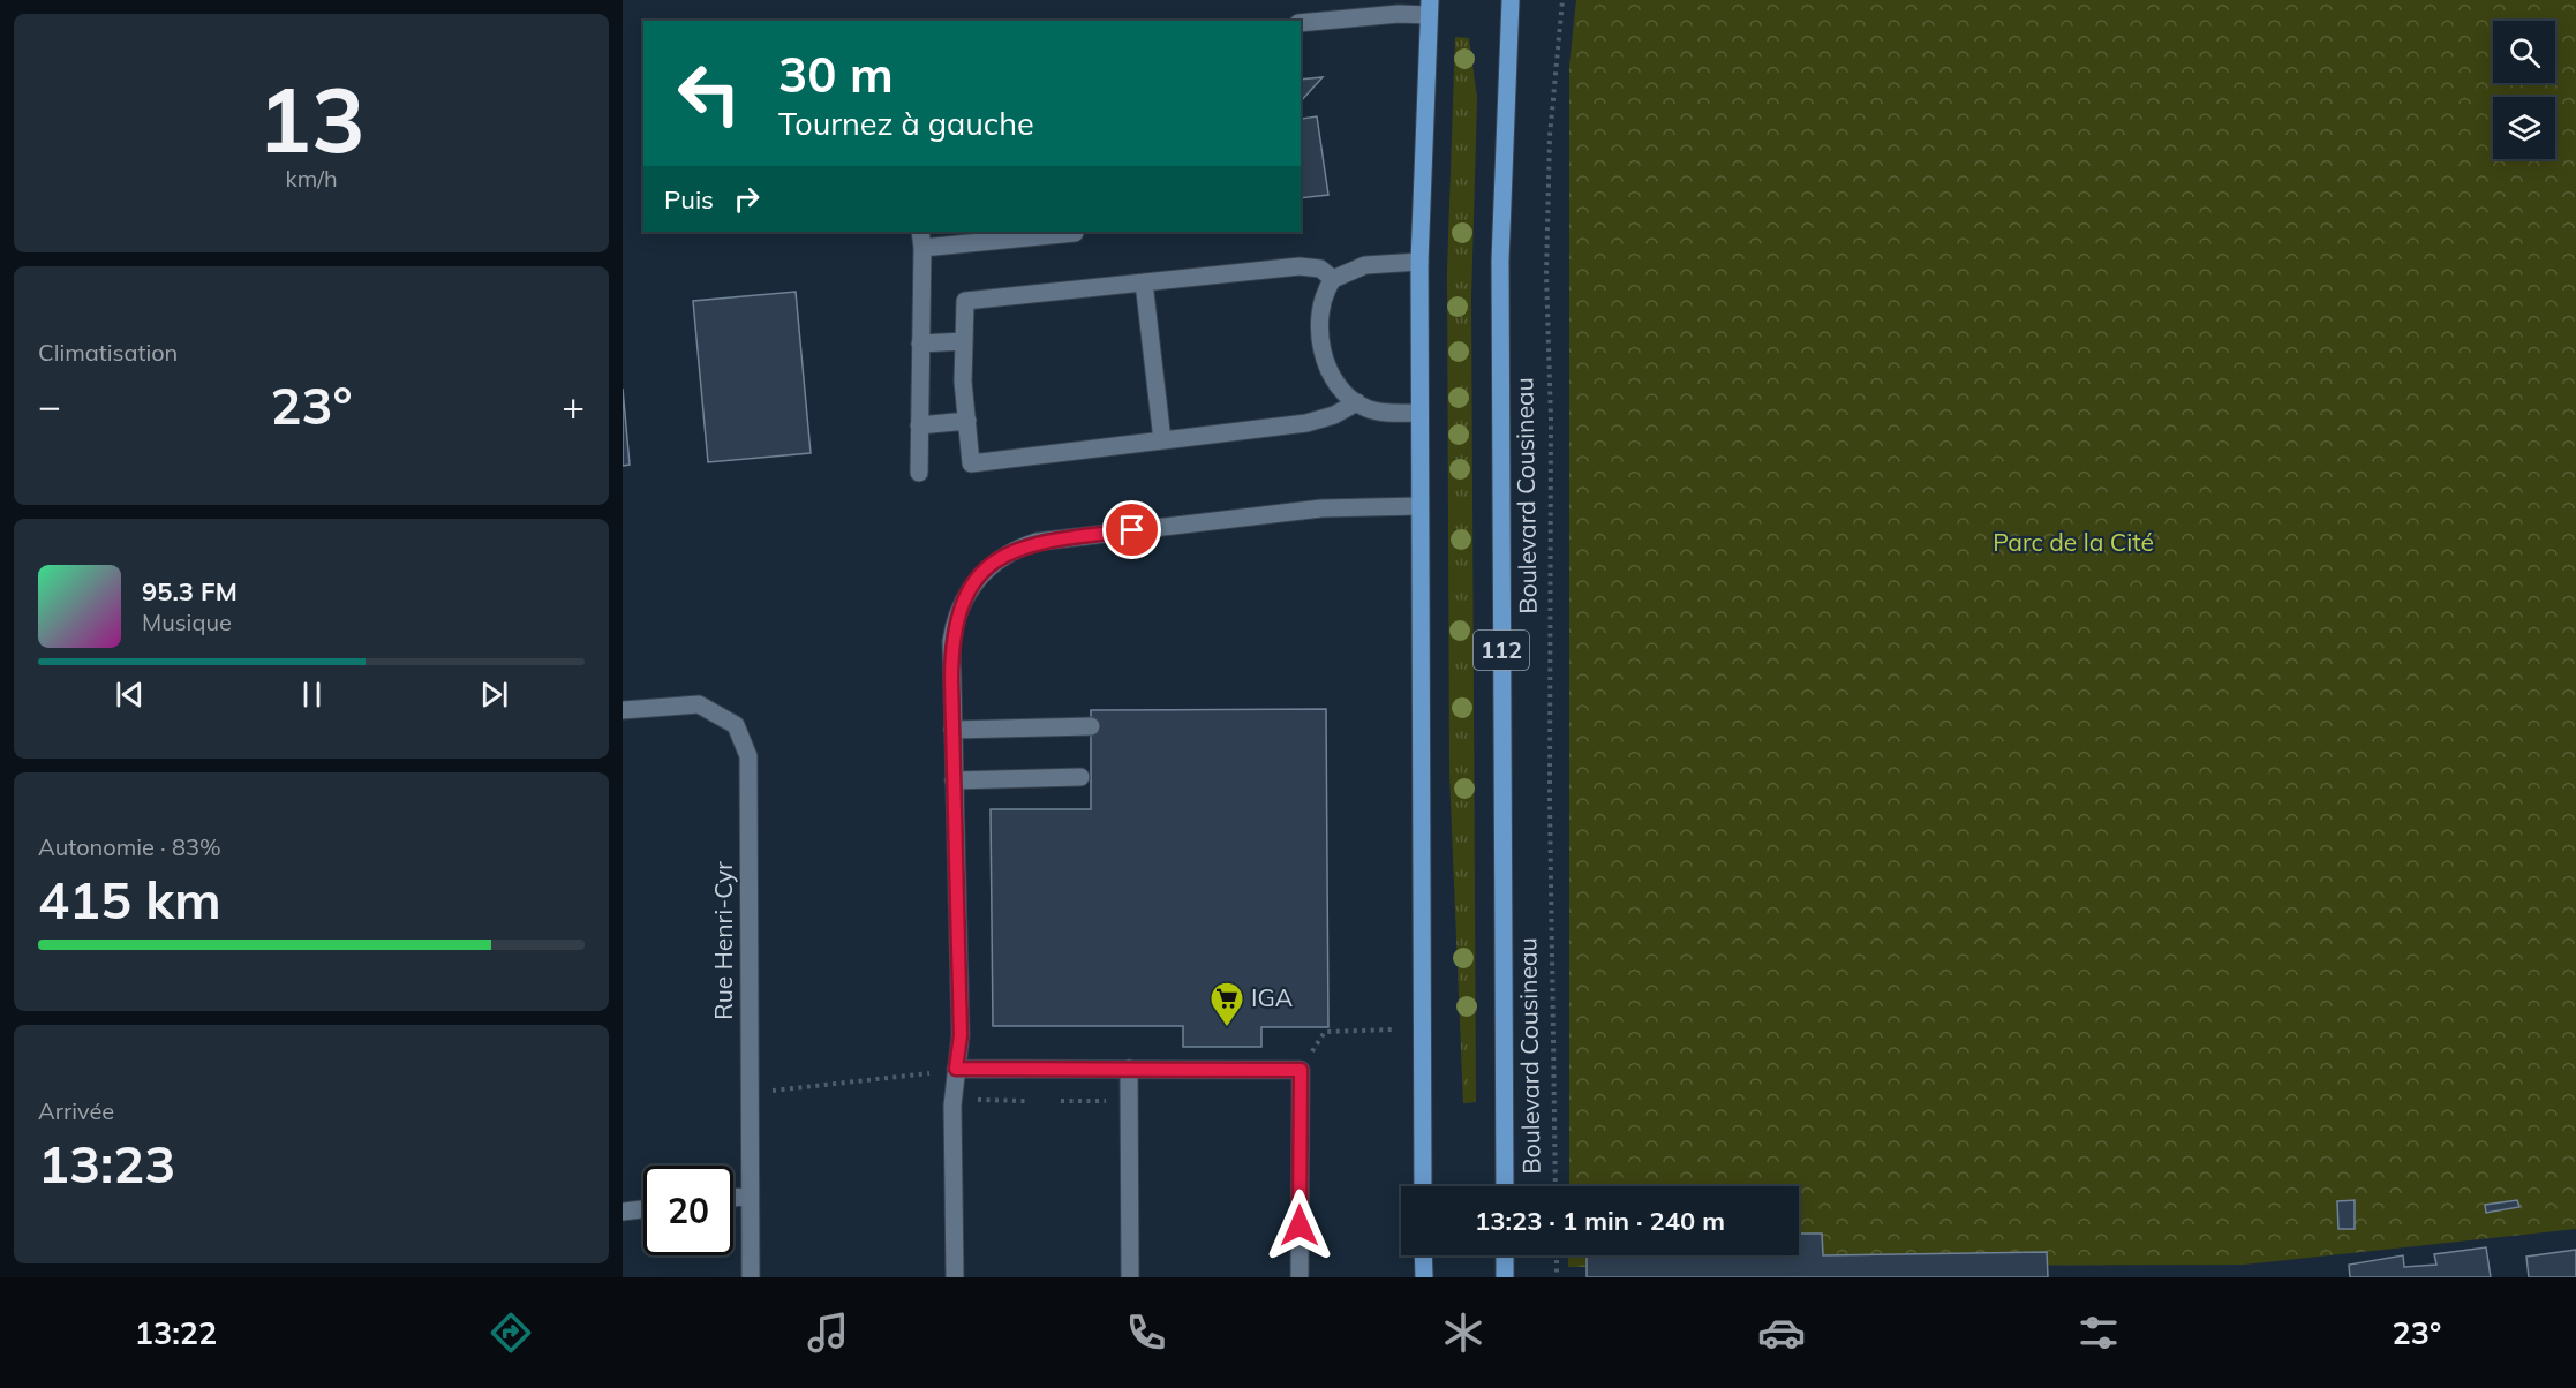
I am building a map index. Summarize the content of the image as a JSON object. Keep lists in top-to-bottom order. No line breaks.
{"streets":{"main road":["Boulevard Cousineau","112"],"street":["Rue Henri-Cyr"]},"parks":["Parc de la Cité"],"places":{"supermarket":["IGA"]},"page":{"tile":[["13","km/h"],"Climatisation",["Autonomie · 83%","415 km"],["Arrivée","13:23"]],"turn":["30 m","Tournez à gauche"],"then":"Puis","heat":["−","23°","+"],"song":["95.3 FM","Musique"],"limit":"20","trip":"13:23 · 1 min · 240 m","tabs":["13:22","23°"]}}
